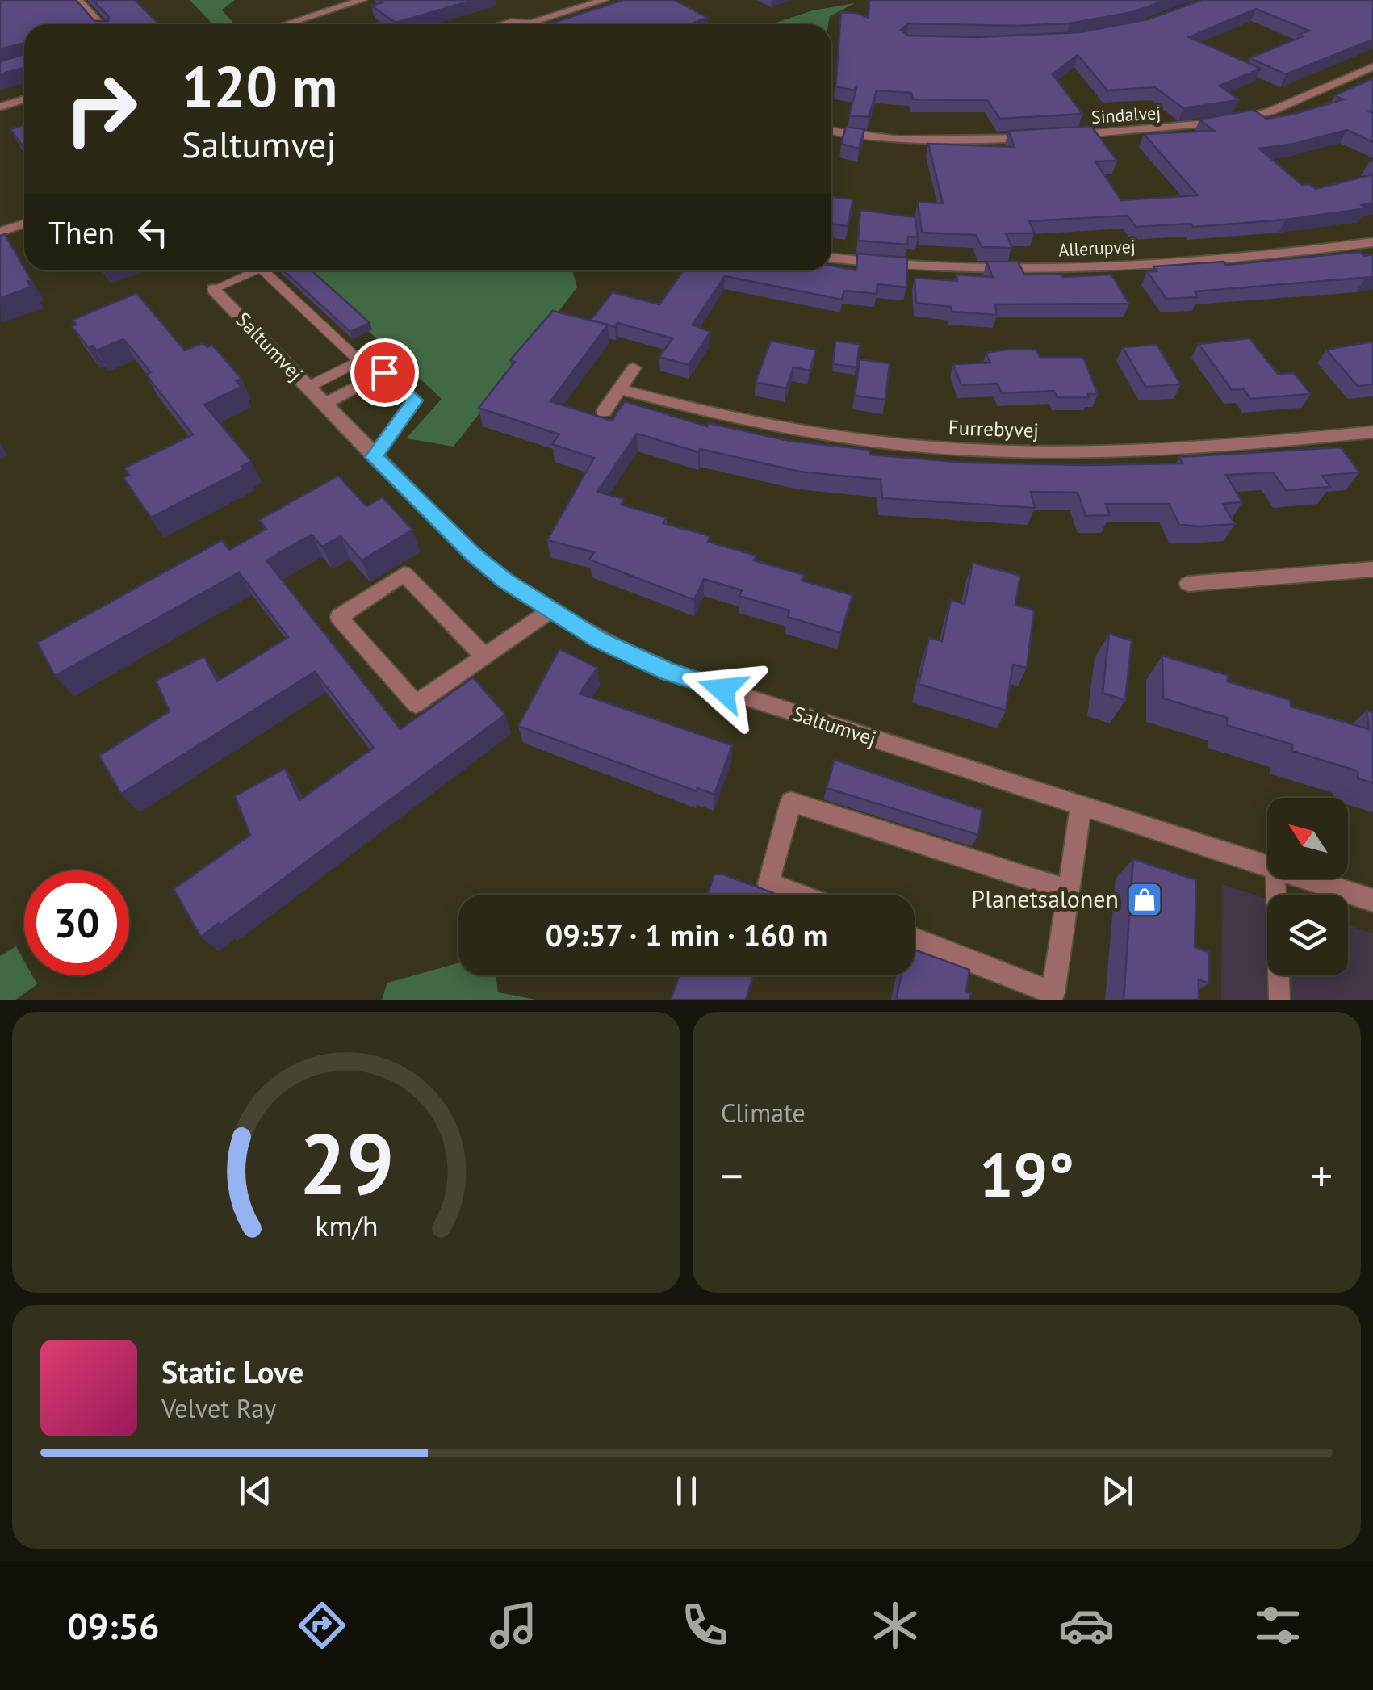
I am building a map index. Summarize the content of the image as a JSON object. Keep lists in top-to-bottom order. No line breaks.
{"streets":{"street":["Sindalvej","Allerupvej","Saltumvej","Furrebyvej"]},"places":{"shop":["Planetsalonen"]},"north":"top left","page":{"turn":["120 m","Saltumvej"],"then":"Then","limit":"30","trip":"09:57 · 1 min · 160 m","tile":"Climate","heat":["−","19°","+"],"song":["Static Love","Velvet Ray"],"tabs":"09:56","gauge":["29","km/h"]}}
